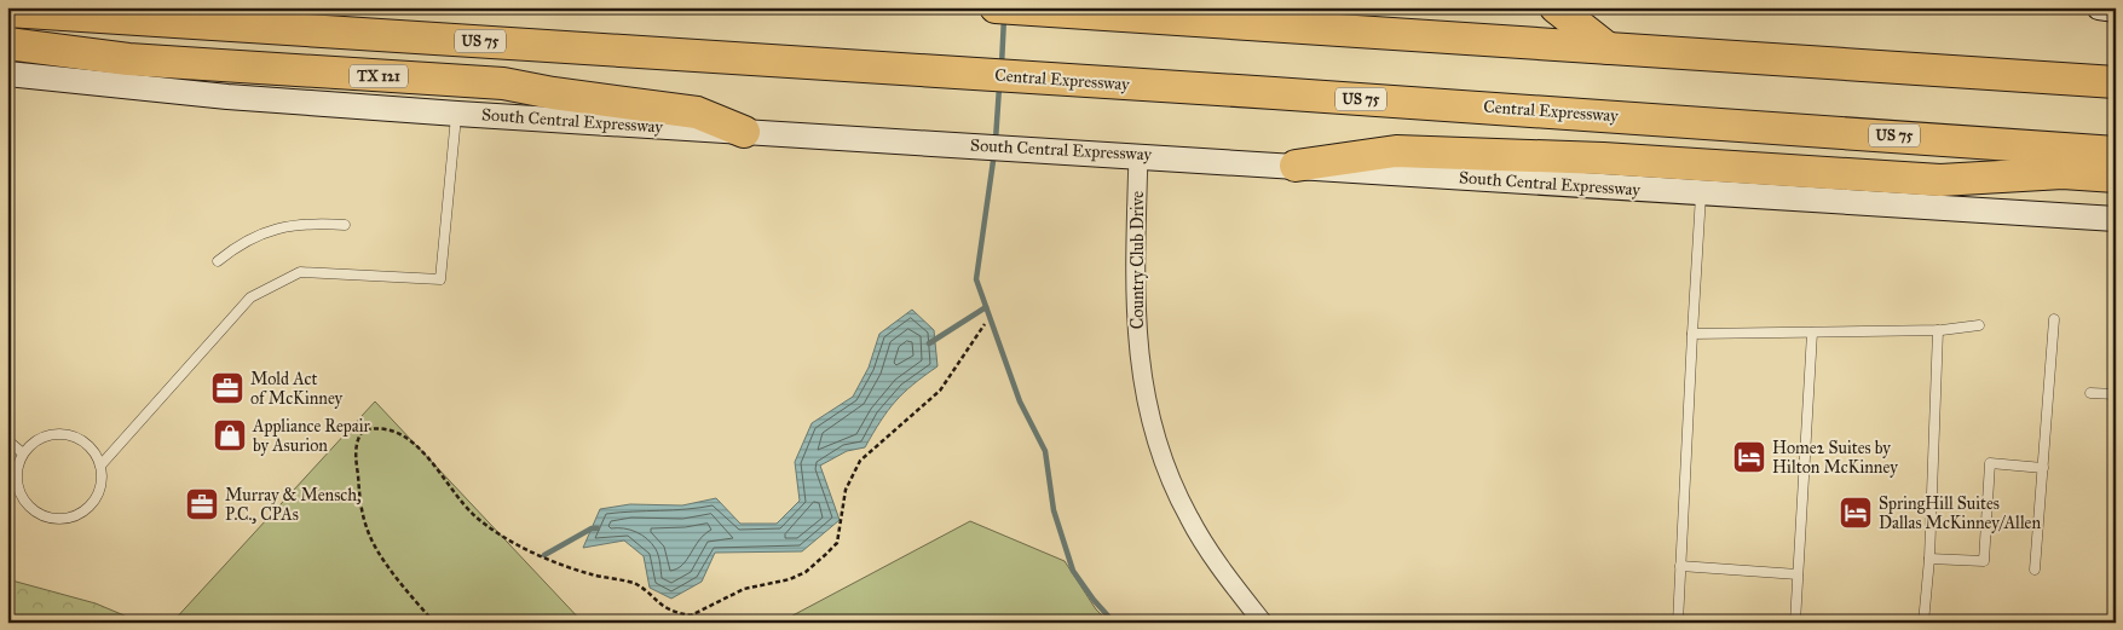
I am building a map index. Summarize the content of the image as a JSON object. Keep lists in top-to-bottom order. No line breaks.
{"streets":{"highway":["US 75","TX 121","Central Expressway"],"main road":["South Central Expressway"],"street":["Country Club Drive"]},"crossings":[["TX 121","South Central Expressway"],["South Central Expressway","Country Club Drive"]],"places":{"office":["Mold Act of McKinney","Murray & Mensch, P.C., CPAs"],"shop":["Appliance Repair by Asurion"],"hotel":["Home2 Suites by Hilton McKinney","SpringHill Suites Dallas McKinney/Allen"]}}
